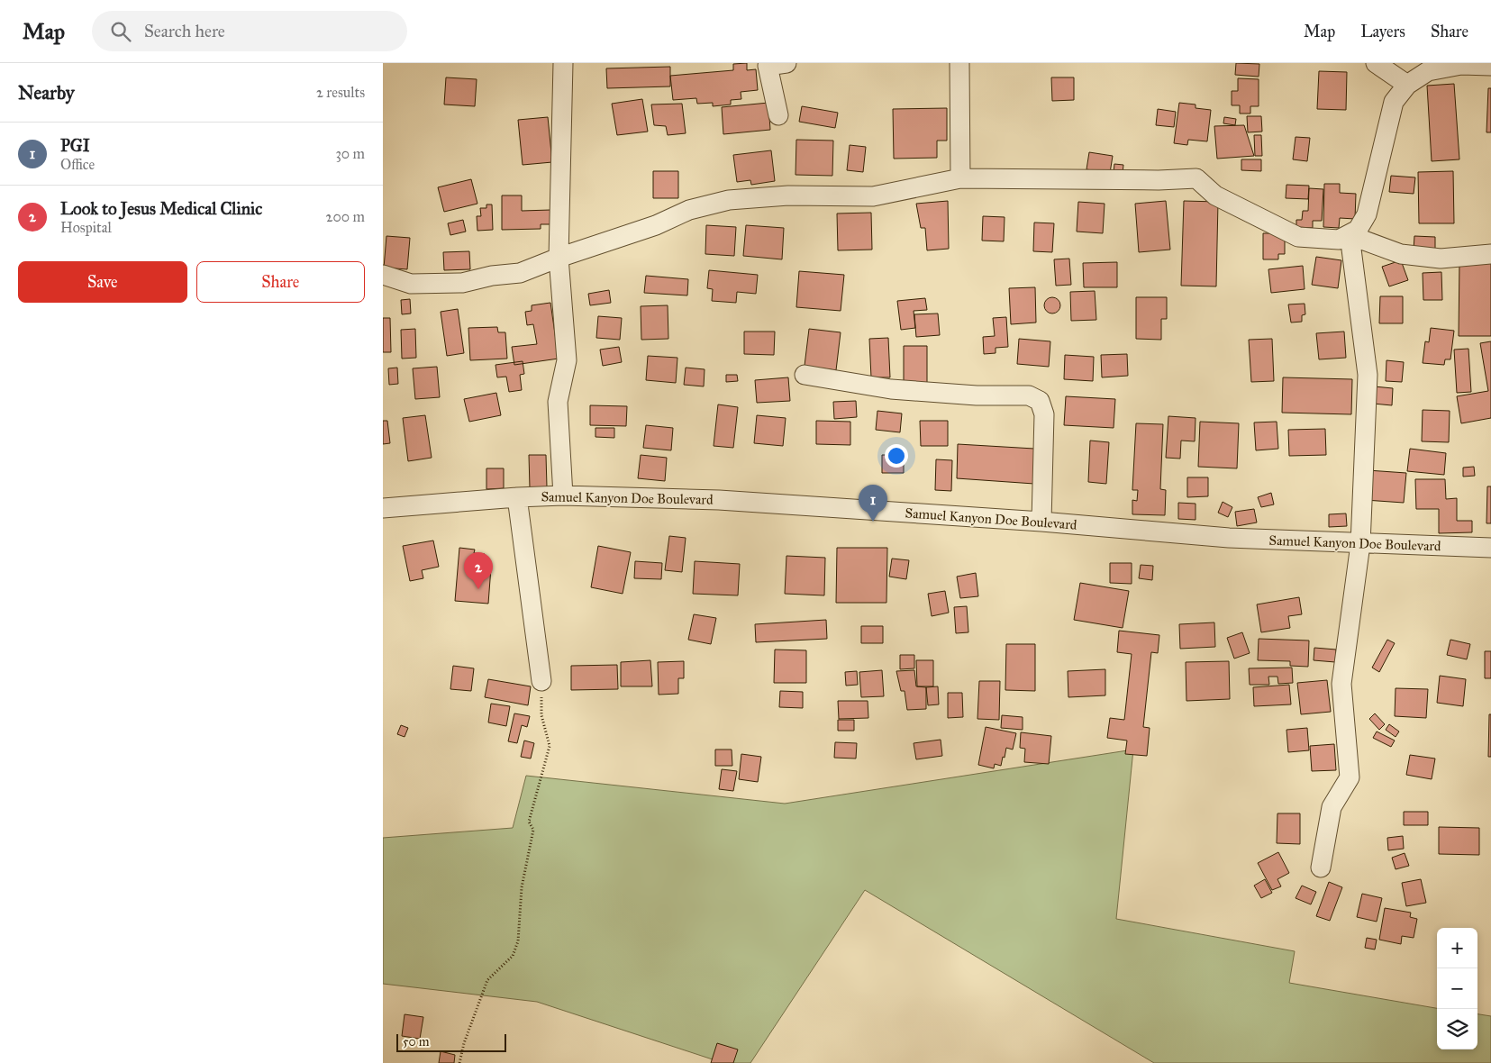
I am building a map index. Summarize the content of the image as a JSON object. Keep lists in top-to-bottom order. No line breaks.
{"streets":{"street":["Samuel Kanyon Doe Boulevard"]},"scale_bar":"50 m","page":{"header":"Map","search":"Search here","nav":["Map","Layers","Share"],"heading":["Nearby","2 results"],"list":[{"mark":"1","name":"PGI","note":"Office","value":"30 m"},{"mark":"2","name":"Look to Jesus Medical Clinic","note":"Hospital","value":"200 m"}],"buttons":["Save","Share"],"pins":["1","2"],"map_buttons":["+","−"],"scale":"50 m"}}
